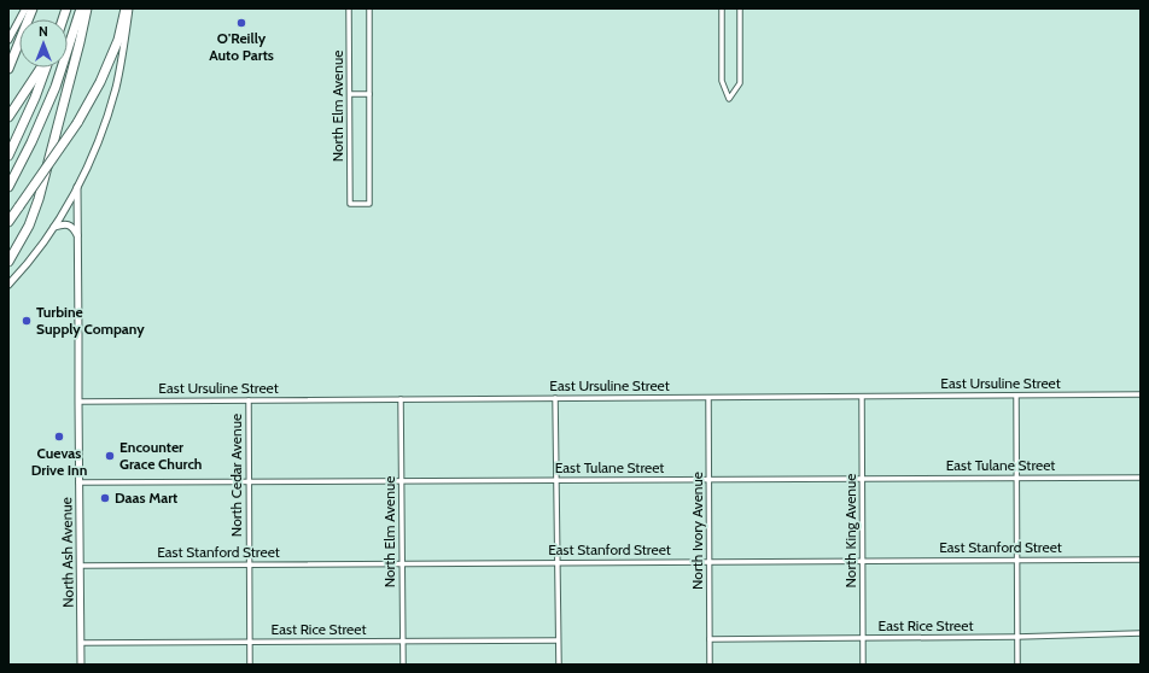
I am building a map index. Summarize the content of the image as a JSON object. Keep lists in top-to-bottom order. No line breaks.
{"streets":{"street":["North Elm Avenue","East Ursuline Street","East Tulane Street","North Cedar Avenue","North Ivory Avenue","North King Avenue","East Stanford Street","North Ash Avenue","East Rice Street"]},"crossings":[["North Elm Avenue","East Ursuline Street"],["North Elm Avenue","East Tulane Street"],["North Elm Avenue","East Stanford Street"],["North Elm Avenue","East Rice Street"],["East Ursuline Street","North Cedar Avenue"],["East Ursuline Street","North Ivory Avenue"],["East Ursuline Street","North King Avenue"],["East Ursuline Street","North Ash Avenue"],["East Tulane Street","North Cedar Avenue"],["East Tulane Street","North Ivory Avenue"],["East Tulane Street","North King Avenue"],["East Tulane Street","North Ash Avenue"],["North Cedar Avenue","East Stanford Street"],["North Cedar Avenue","East Rice Street"],["North Ivory Avenue","East Stanford Street"],["North Ivory Avenue","East Rice Street"],["North King Avenue","East Stanford Street"],["North King Avenue","East Rice Street"],["East Stanford Street","North Ash Avenue"],["North Ash Avenue","East Rice Street"]],"places":["O'Reilly Auto Parts","Turbine Supply Company","Cuevas Drive Inn","Encounter Grace Church","Daas Mart"],"north":"top"}
